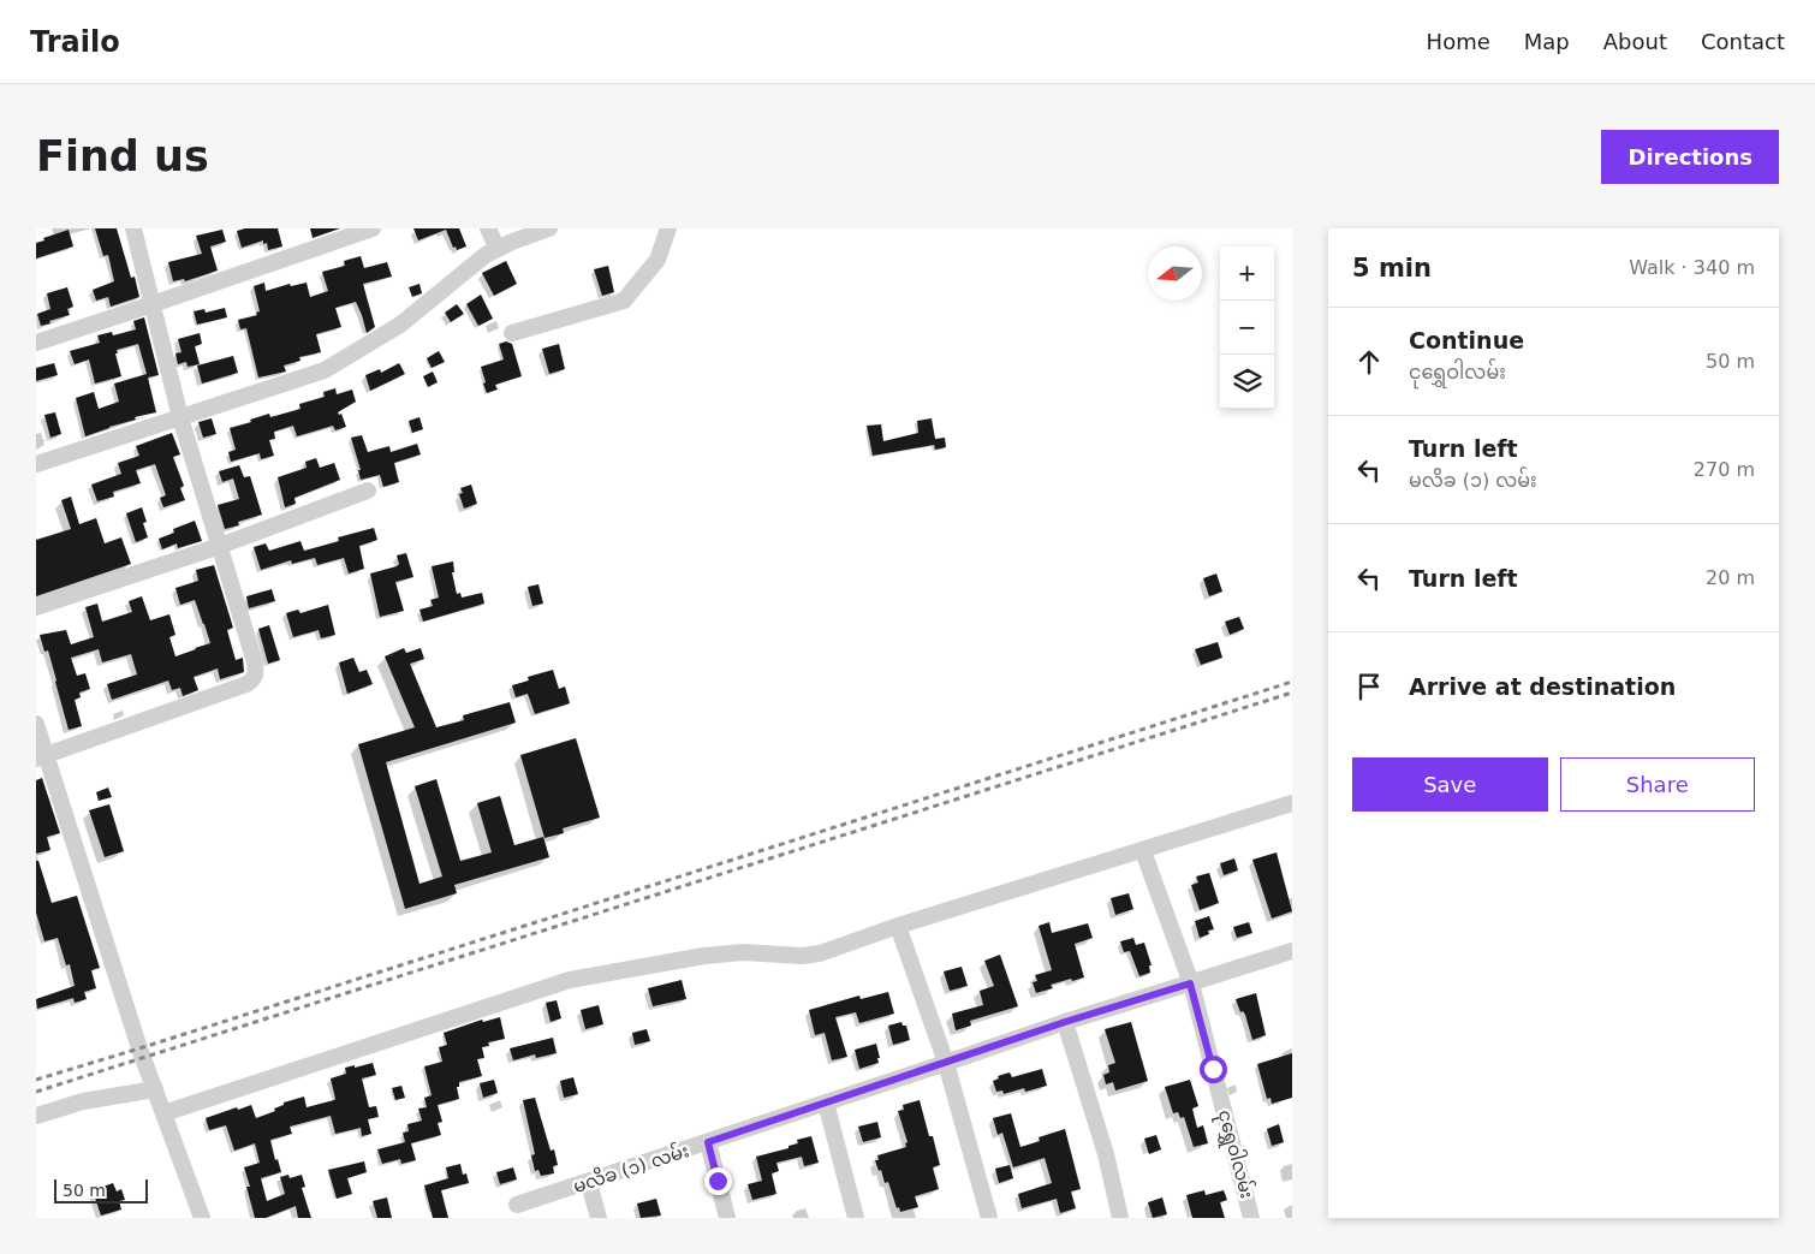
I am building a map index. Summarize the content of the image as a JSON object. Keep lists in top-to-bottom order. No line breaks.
{"streets":{"street":["ငုရွှေဝါလမ်း","မလိခ (၁) လမ်း"]},"crossings":[["ငုရွှေဝါလမ်း","မလိခ (၁) လမ်း"]],"scale_bar":"50 m","north":"left","page":{"header":"Trailo","nav":["Home","Map","About","Contact"],"buttons":["Directions",["Save","Share"]],"title":"Find us","heading":["5 min","Walk · 340 m"],"map_buttons":["+","−"],"list":[["Continue","ငုရွှေဝါလမ်း","50 m"],["Turn left","မလိခ (၁) လမ်း","270 m"],["Turn left","20 m"],"Arrive at destination"],"scale":"50 m"}}
